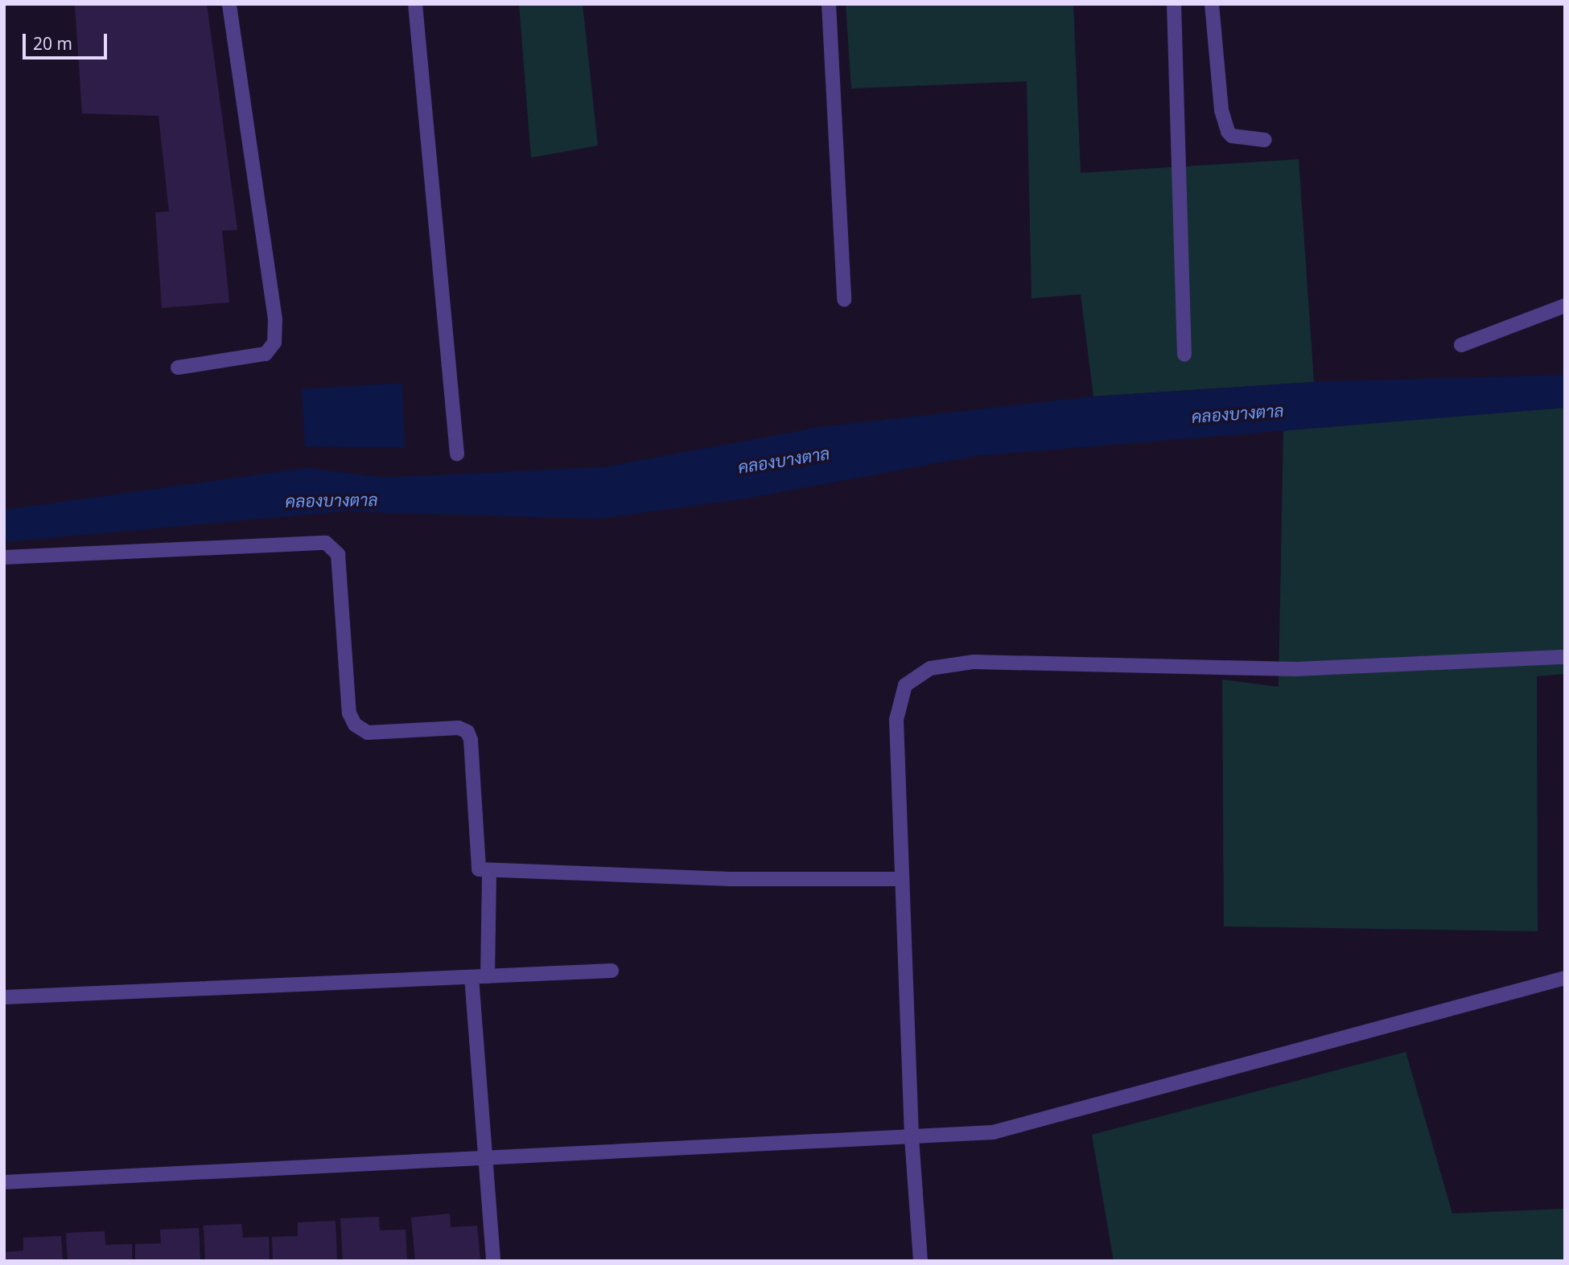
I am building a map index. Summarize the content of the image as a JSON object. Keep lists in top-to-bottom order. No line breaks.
{"water":["คลองบางตาล"],"scale_bar":"20 m"}
